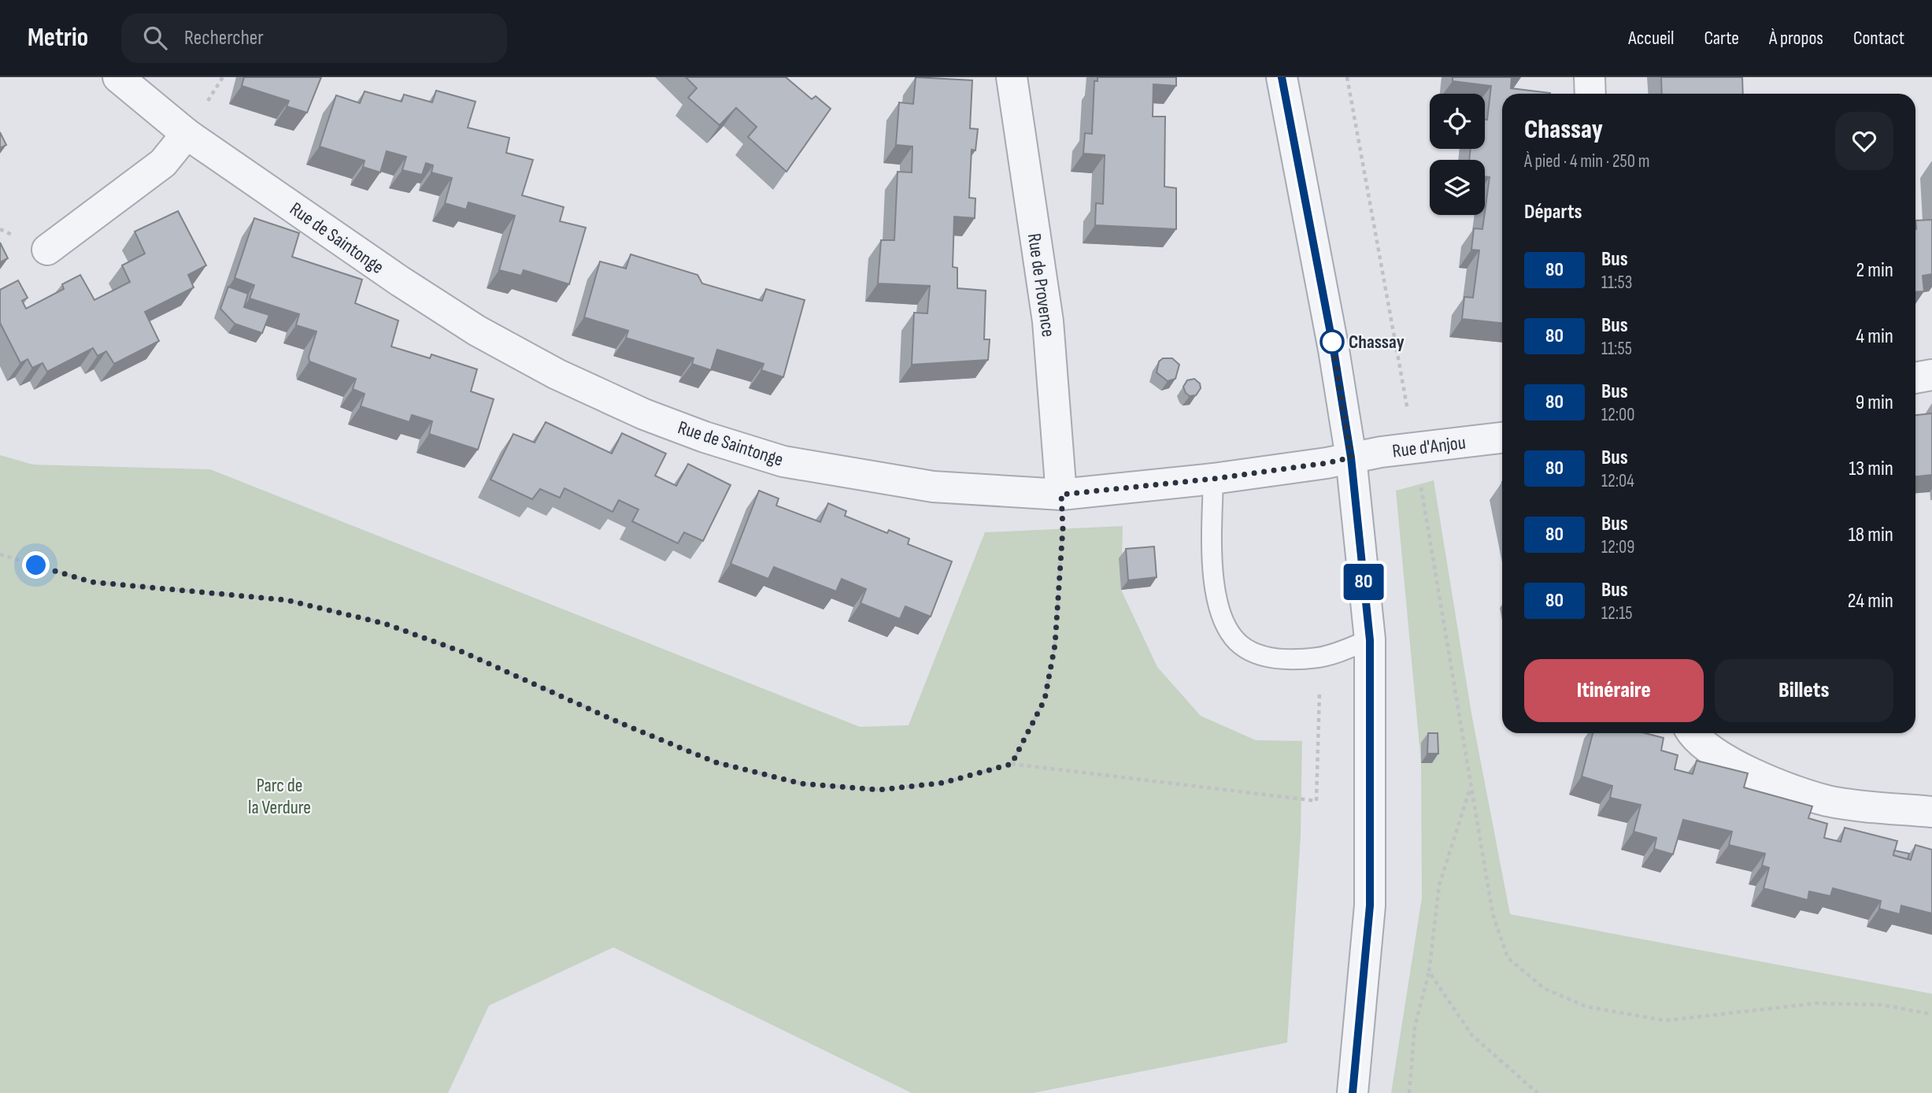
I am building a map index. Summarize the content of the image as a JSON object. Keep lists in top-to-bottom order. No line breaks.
{"streets":{"street":["Rue de Saintonge","Rue de Provence","Rue d'Anjou"]},"crossings":[["Rue de Saintonge","Rue de Provence"],["Rue de Saintonge","Rue d'Anjou"]],"parks":["Parc de la Verdure"],"places":["Chassay"],"lines":["bus line 80"],"page":{"header":"Metrio","search":"Rechercher","nav":["Accueil","Carte","À propos","Contact"],"on_map":"80","heading":[["Chassay","À pied · 4 min · 250 m"],"Départs"],"list":[{"mark":"80","name":"Bus","note":"11:53","value":"2 min"},{"mark":"80","name":"Bus","note":"11:55","value":"4 min"},{"mark":"80","name":"Bus","note":"12:00","value":"9 min"},{"mark":"80","name":"Bus","note":"12:04","value":"13 min"},{"mark":"80","name":"Bus","note":"12:09","value":"18 min"},{"mark":"80","name":"Bus","note":"12:15","value":"24 min"}],"buttons":["Itinéraire","Billets"]}}
